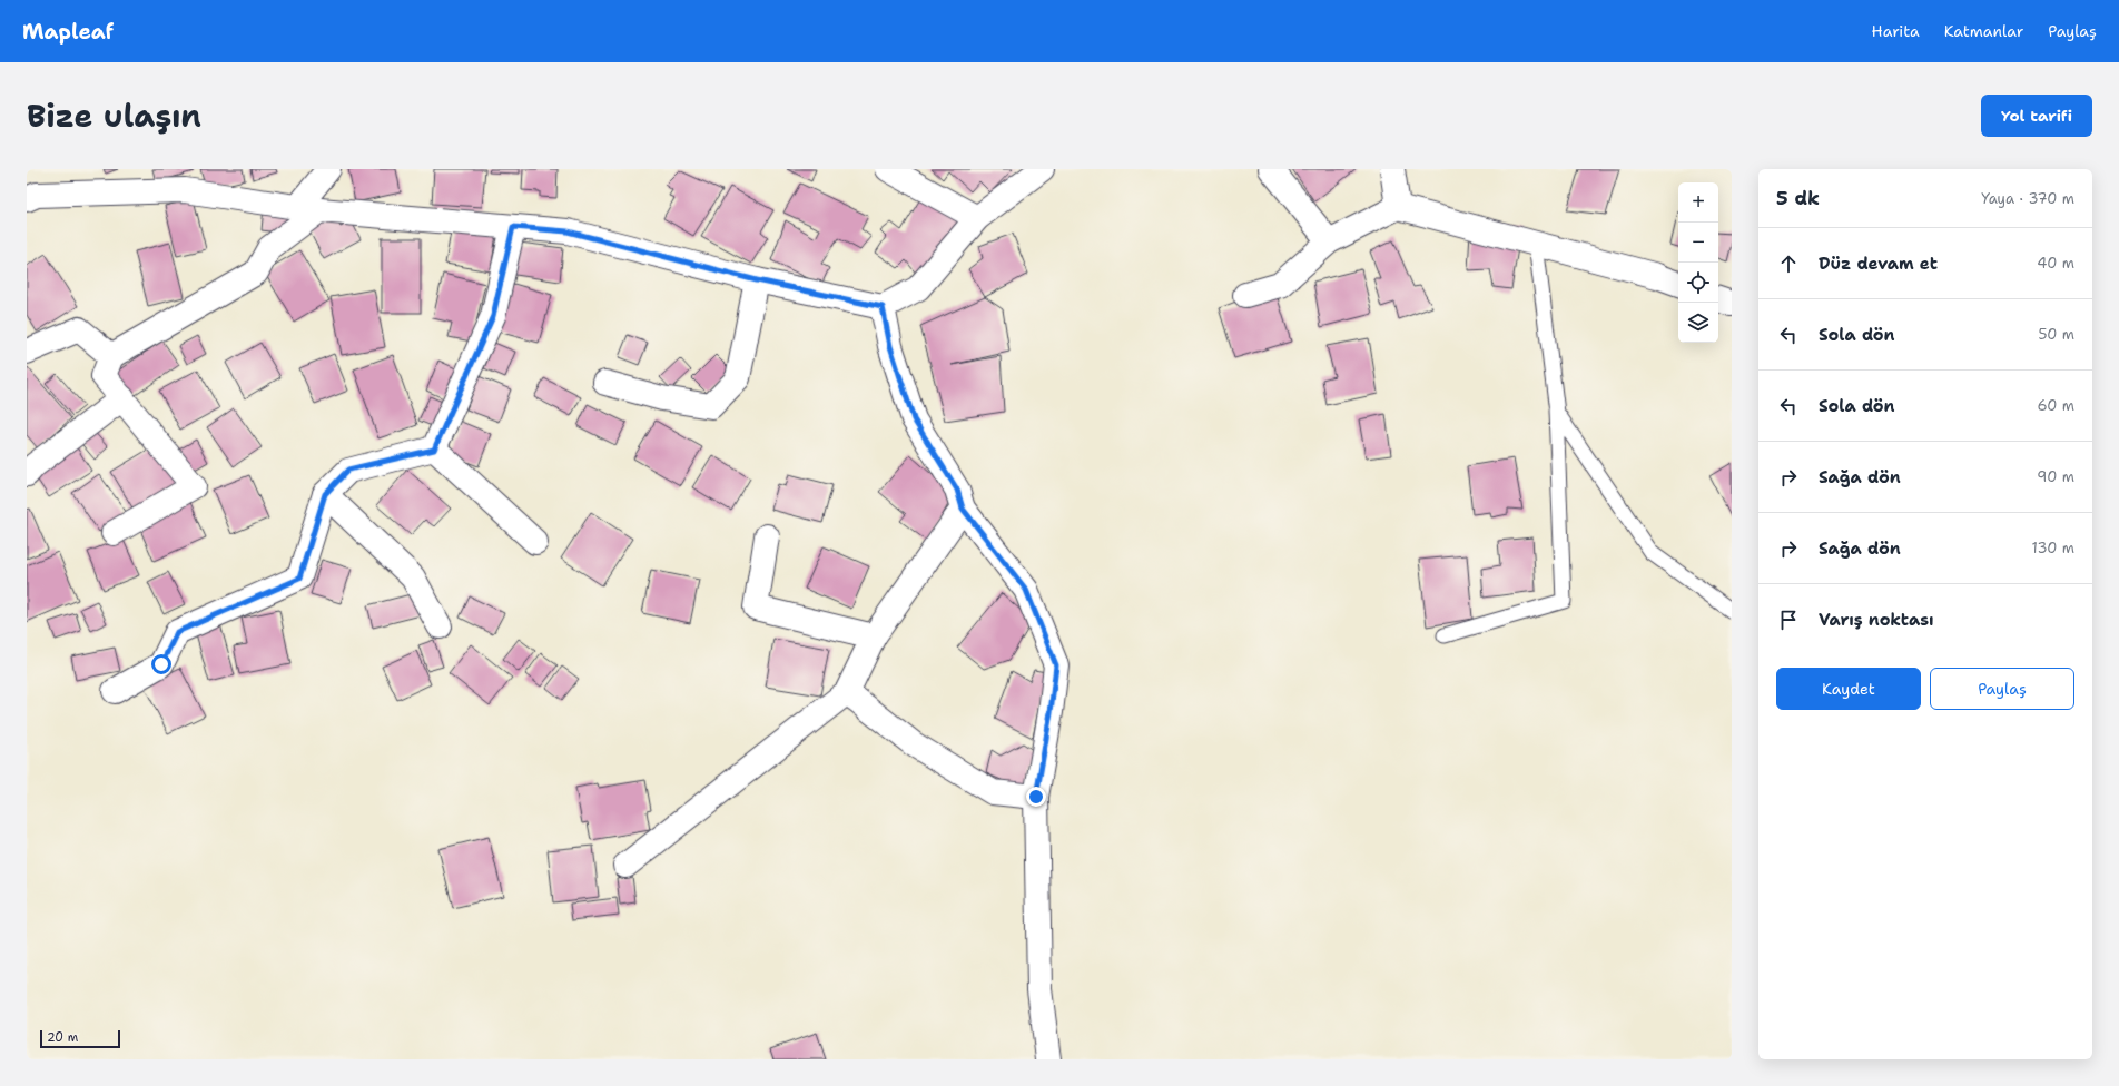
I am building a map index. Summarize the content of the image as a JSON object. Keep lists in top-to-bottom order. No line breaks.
{"scale_bar":"20 m","page":{"header":"Mapleaf","nav":["Harita","Katmanlar","Paylaş"],"title":"Bize ulaşın","buttons":["Yol tarifi",["Kaydet","Paylaş"]],"heading":["5 dk","Yaya · 370 m"],"map_buttons":["+","−"],"list":[["Düz devam et","40 m"],["Sola dön","50 m"],["Sola dön","60 m"],["Sağa dön","90 m"],["Sağa dön","130 m"],"Varış noktası"],"scale":"20 m"}}
